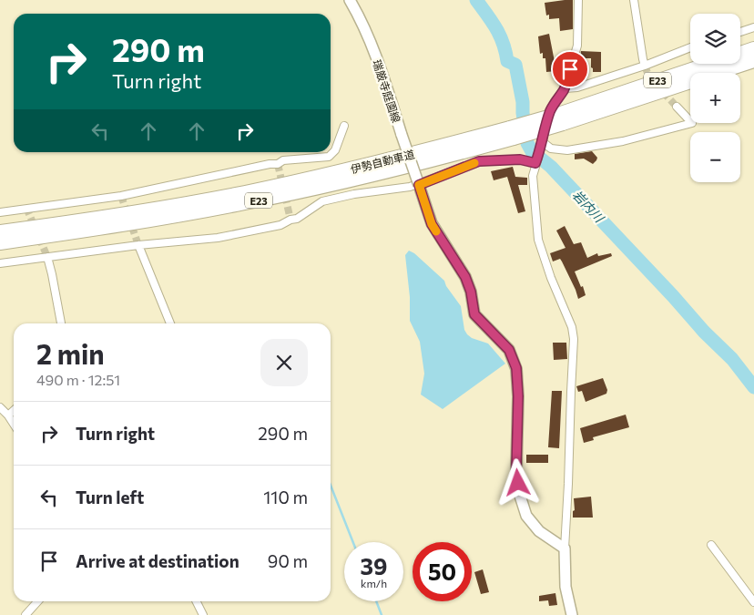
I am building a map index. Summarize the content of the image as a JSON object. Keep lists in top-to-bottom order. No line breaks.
{"streets":{"highway":["E23","伊勢自動車道"],"main road":["瑞厳寺庭園線"]},"water":["岩内川"],"page":{"map_buttons":["+","−"],"turn":["290 m","Turn right"],"heading":["2 min","490 m · 12:51"],"list":[{"name":"Turn right","value":"290 m"},{"name":"Turn left","value":"110 m"},{"name":"Arrive at destination","value":"90 m"}],"speed":"39 km/h","limit":"50"}}
